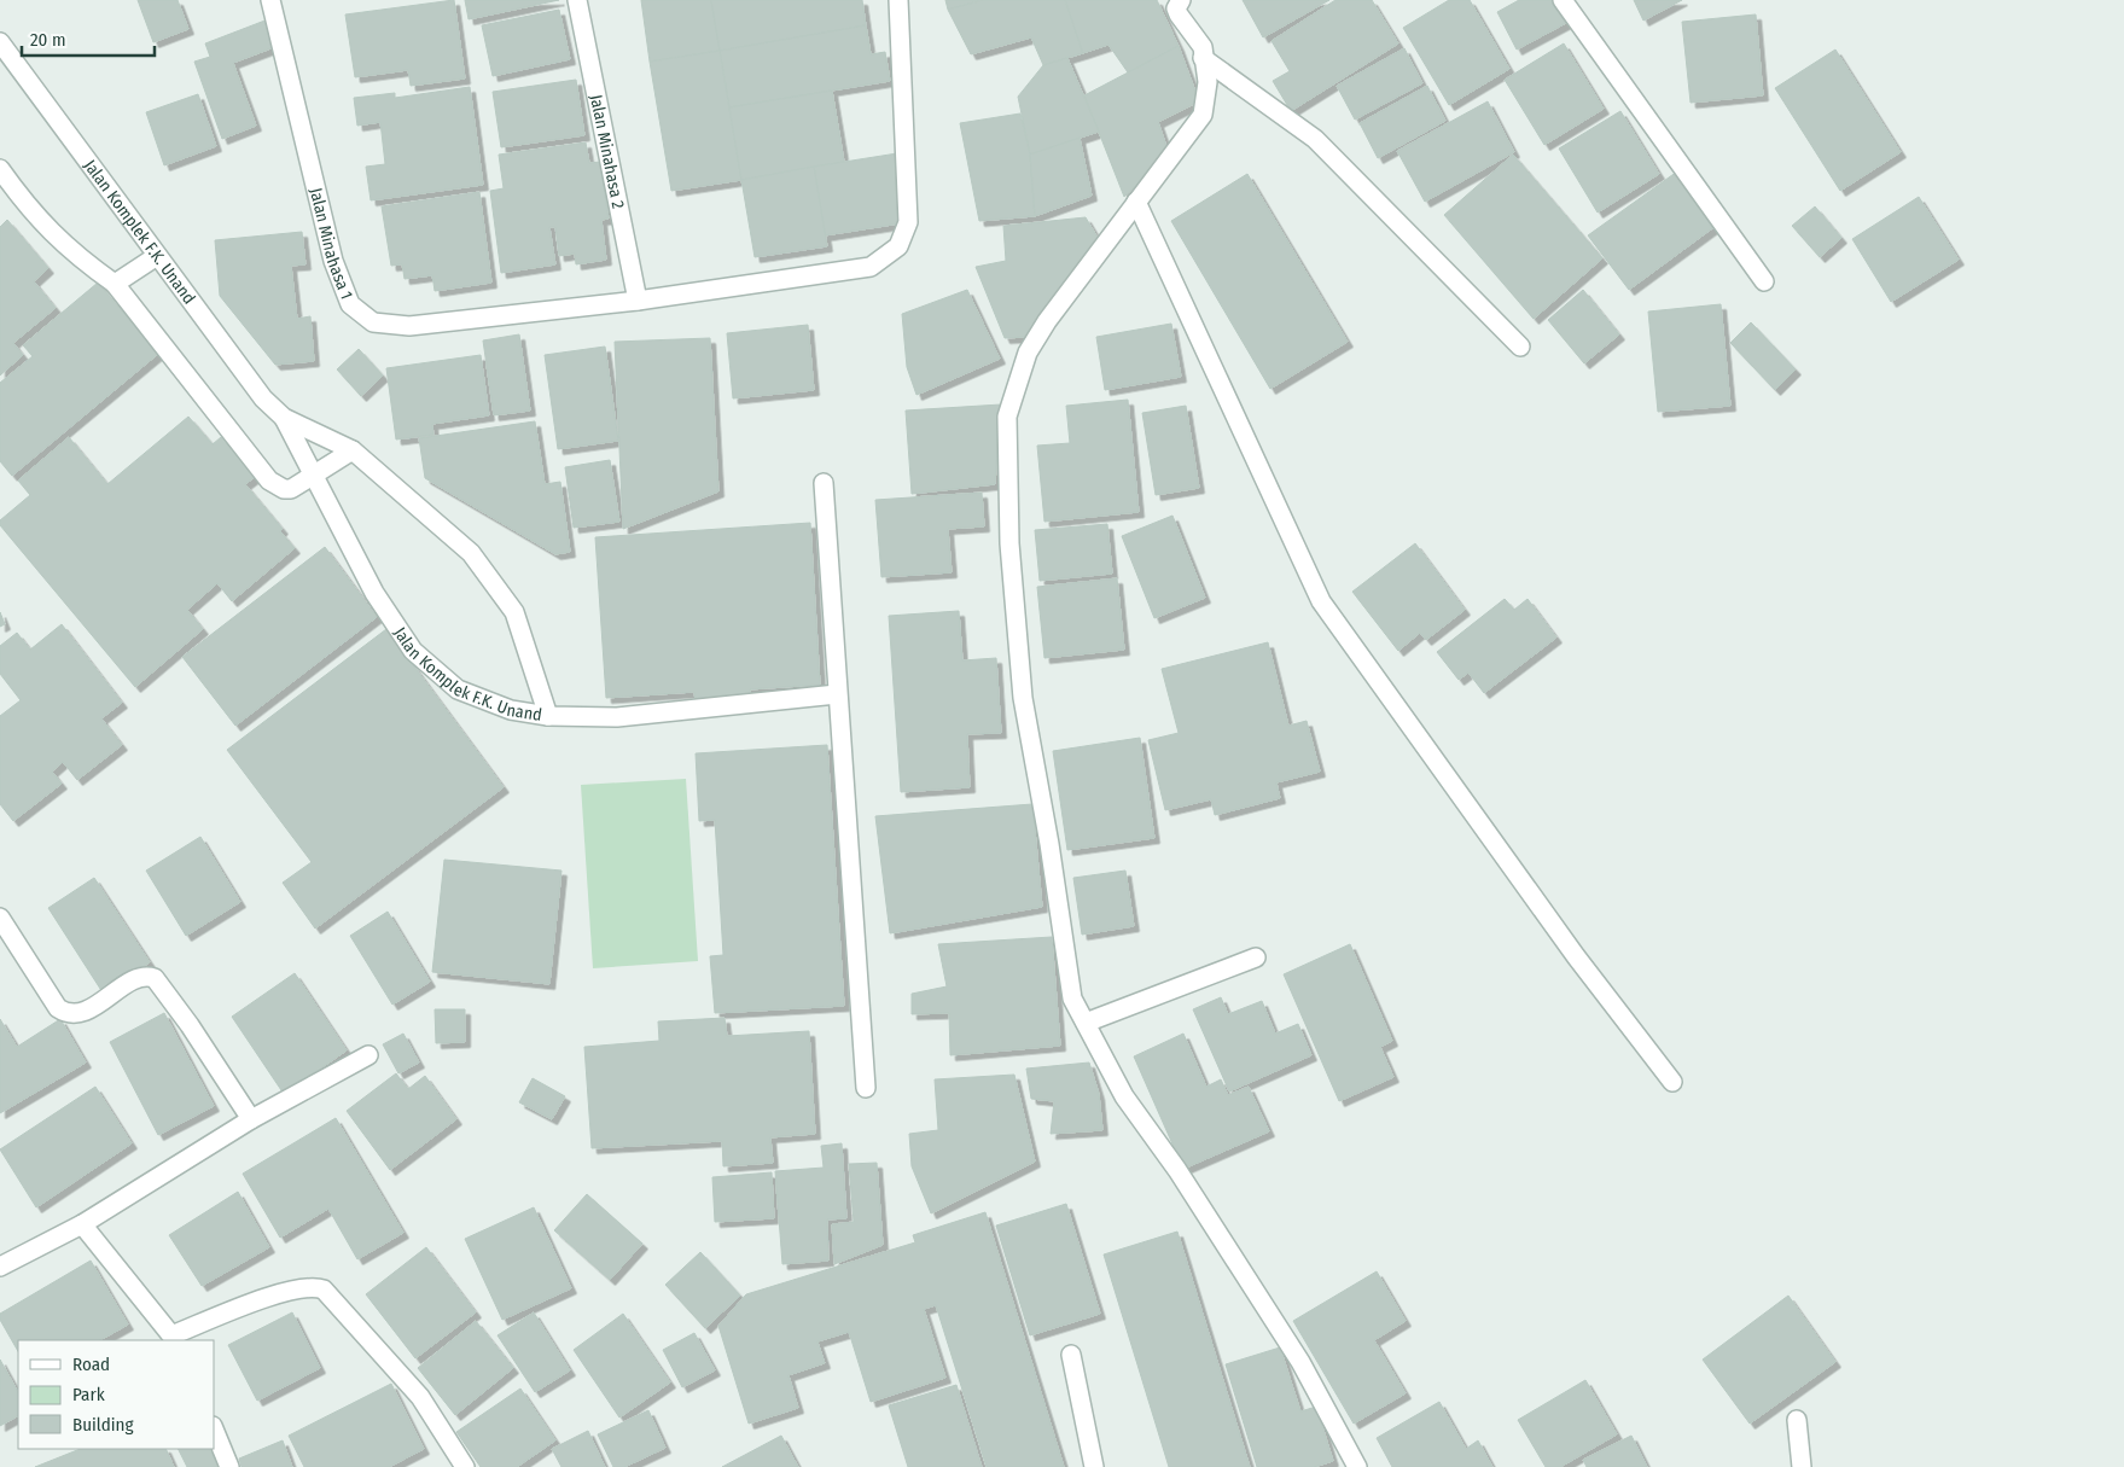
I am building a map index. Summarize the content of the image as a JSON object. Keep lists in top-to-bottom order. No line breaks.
{"streets":{"street":["Jalan Minahasa 2","Jalan Komplek F.K. Unand","Jalan Minahasa 1"]},"crossings":[["Jalan Minahasa 2","Jalan Minahasa 1"]],"legend":["Road","Park","Building"],"scale_bar":"20 m"}
